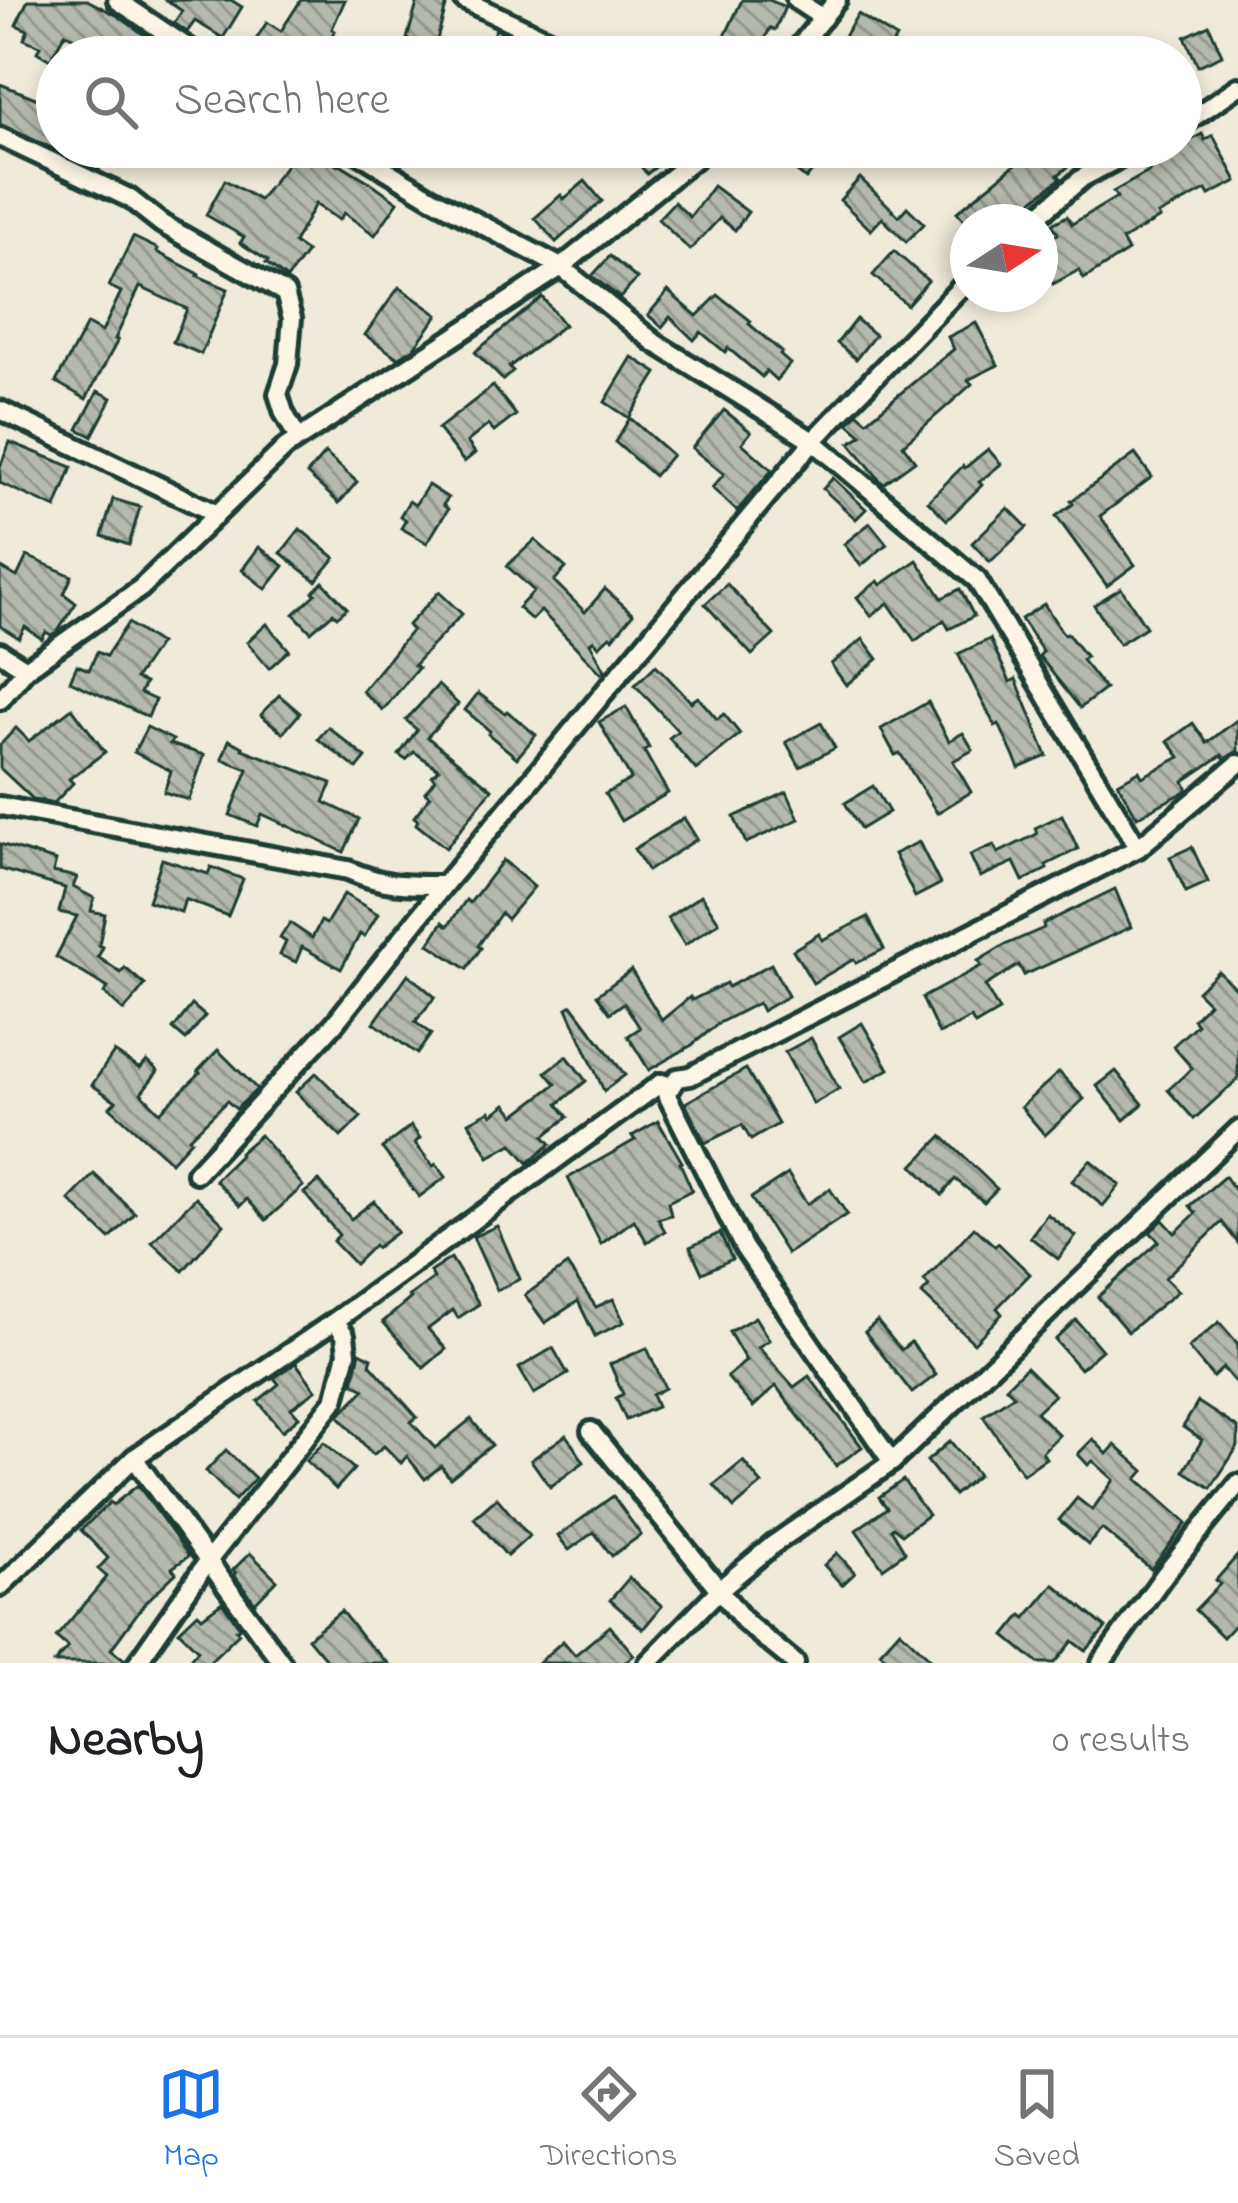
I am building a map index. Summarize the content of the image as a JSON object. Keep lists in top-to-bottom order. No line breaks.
{"north":"right","page":{"search":"Search here","heading":["Nearby","0 results"],"nav":["Map","Directions","Saved"]}}
